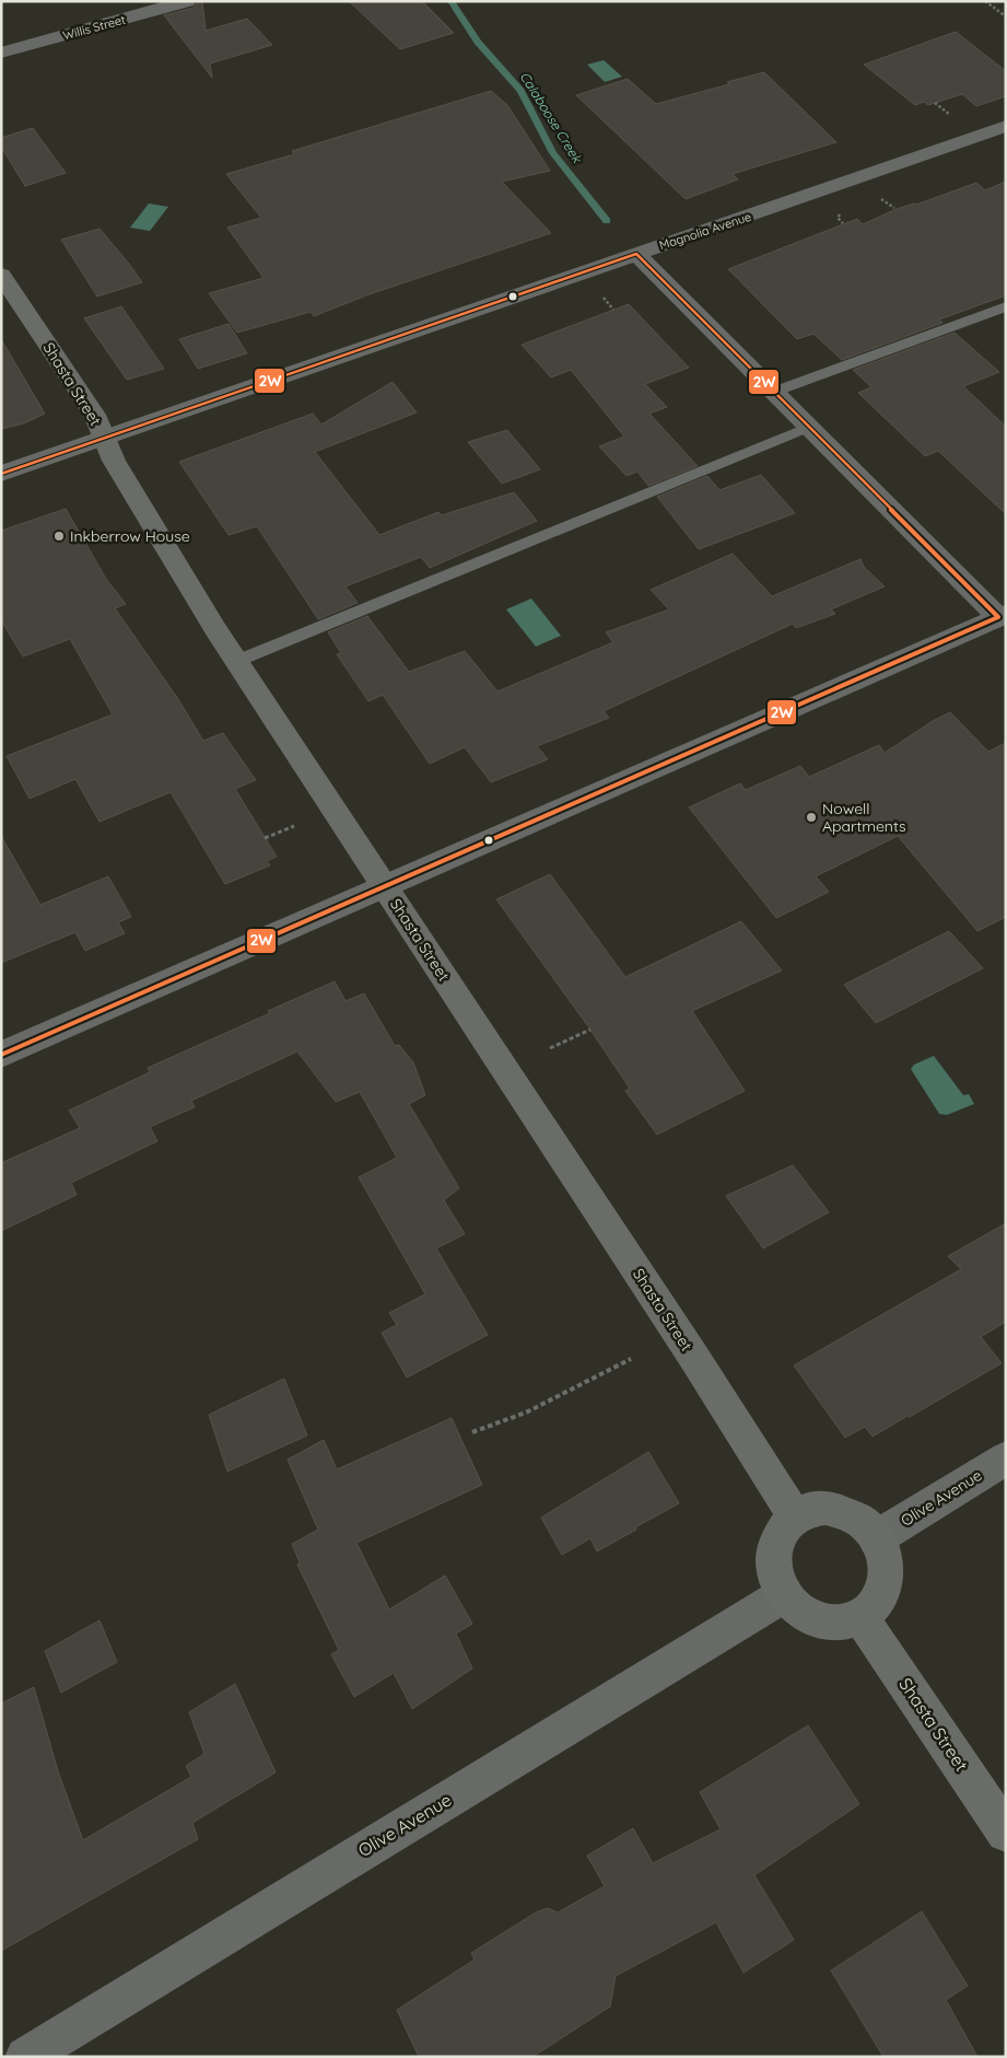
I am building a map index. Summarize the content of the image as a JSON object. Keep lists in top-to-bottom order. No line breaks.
{"streets":{"street":["Willis Street","Magnolia Avenue","Shasta Street","Olive Avenue"]},"crossings":[["Magnolia Avenue","Shasta Street"],["Shasta Street","Olive Avenue"]],"water":["Calaboose Creek"],"places":["Inkberrow House","Nowell Apartments"],"lines":["transit line 2W"]}
